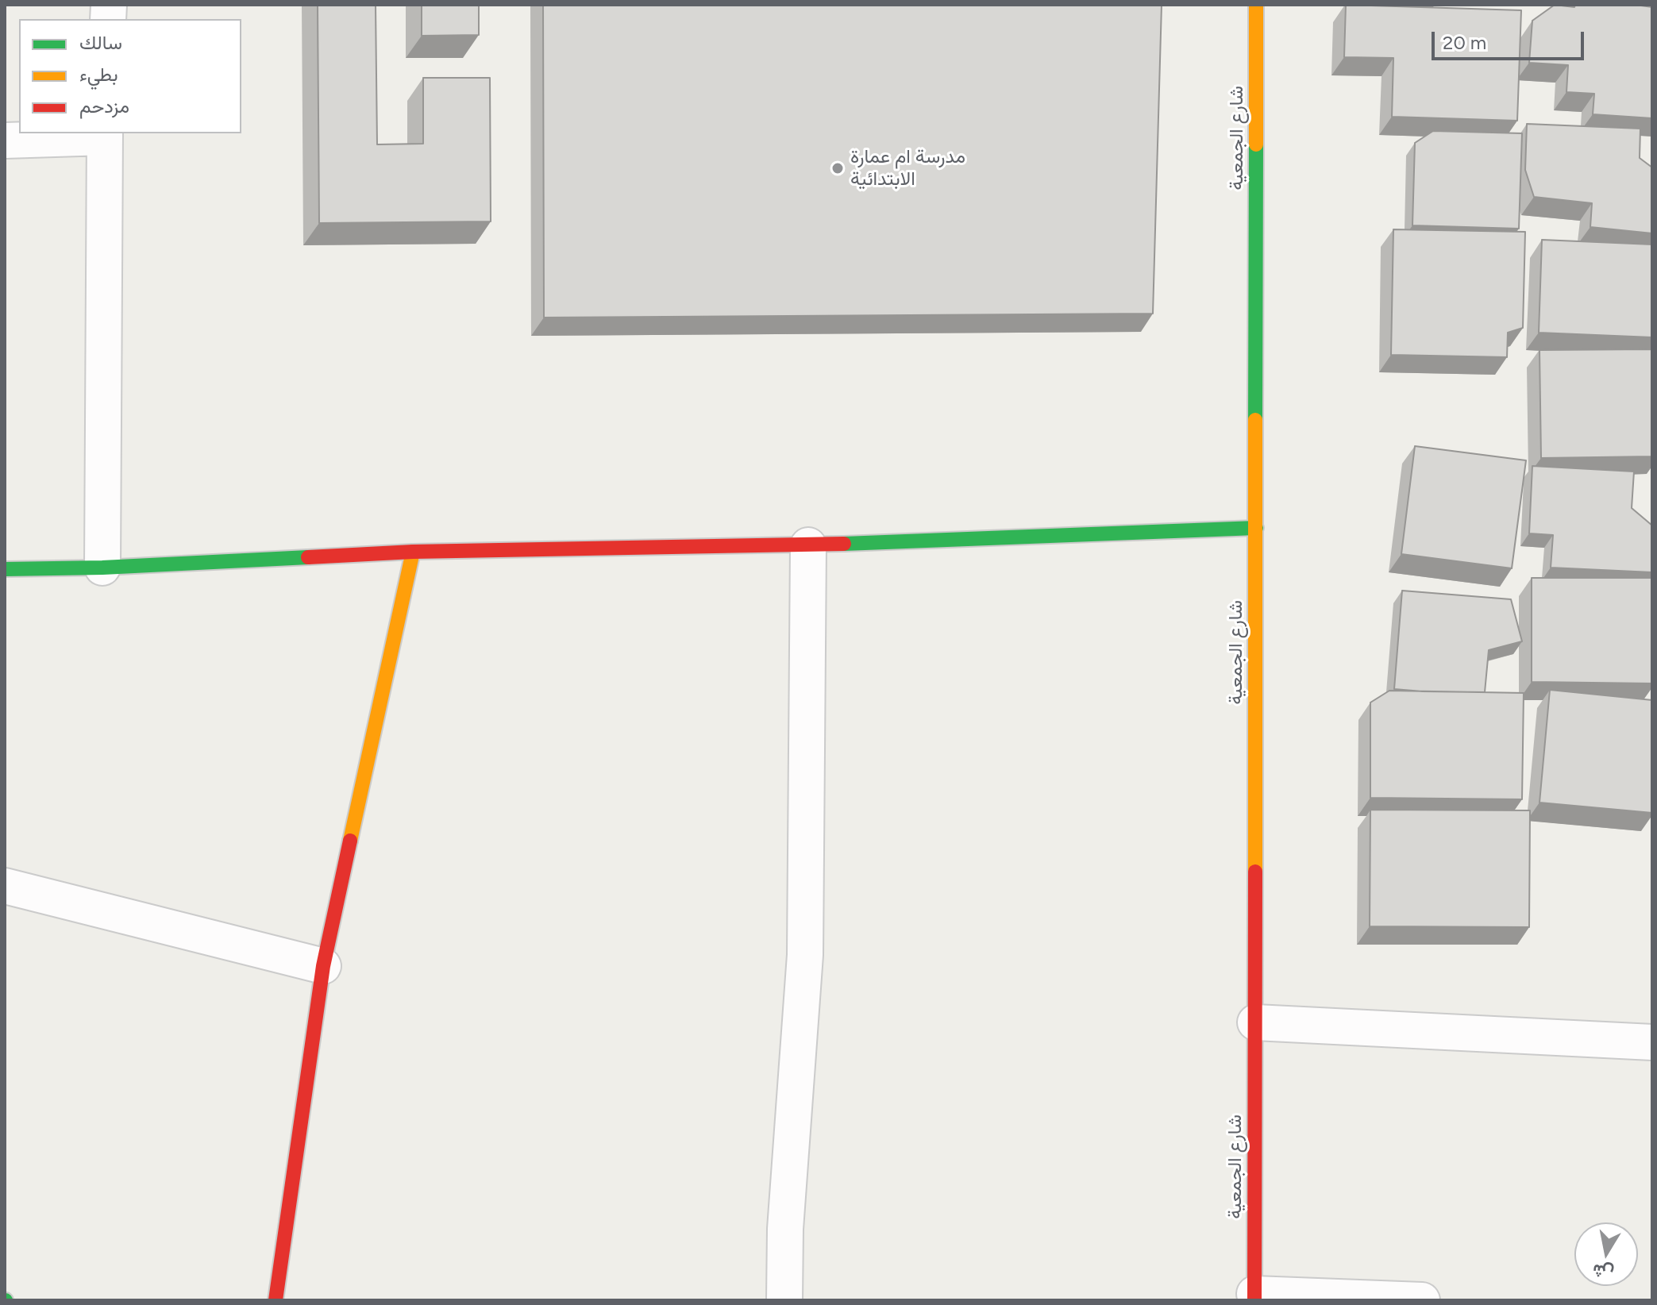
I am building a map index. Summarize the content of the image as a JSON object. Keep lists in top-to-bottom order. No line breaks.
{"streets":{"street":["شارع الجمعية"]},"places":["مدرسة ام عمارة الابتدائية"],"legend":["سالك","بطيء","مزدحم"],"scale_bar":"20 m","north":"bottom"}
